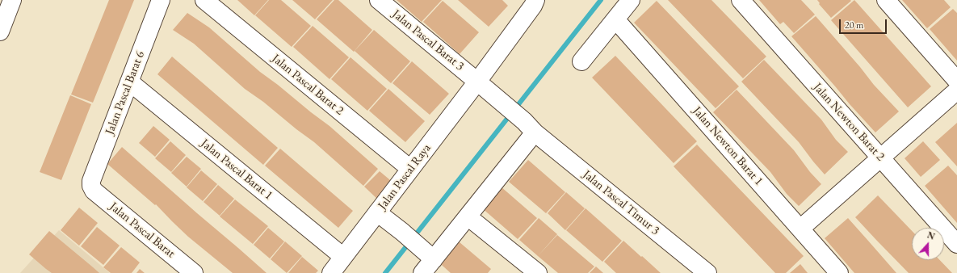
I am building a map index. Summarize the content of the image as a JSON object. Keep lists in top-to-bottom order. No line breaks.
{"streets":{"street":["Jalan Pascal Barat 3","Jalan Pascal Barat 2","Jalan Pascal Barat 6","Jalan Newton Barat 2","Jalan Newton Barat 1","Jalan Pascal Barat 1","Jalan Pascal Raya","Jalan Pascal Timur 3","Jalan Pascal Barat"]},"crossings":[["Jalan Pascal Barat 3","Jalan Pascal Raya"],["Jalan Pascal Barat 3","Jalan Pascal Timur 3"],["Jalan Pascal Barat 2","Jalan Pascal Raya"],["Jalan Pascal Barat 6","Jalan Pascal Barat 1"],["Jalan Pascal Barat 6","Jalan Pascal Barat"],["Jalan Pascal Barat 1","Jalan Pascal Raya"]],"scale_bar":"20 m","north":"top"}
